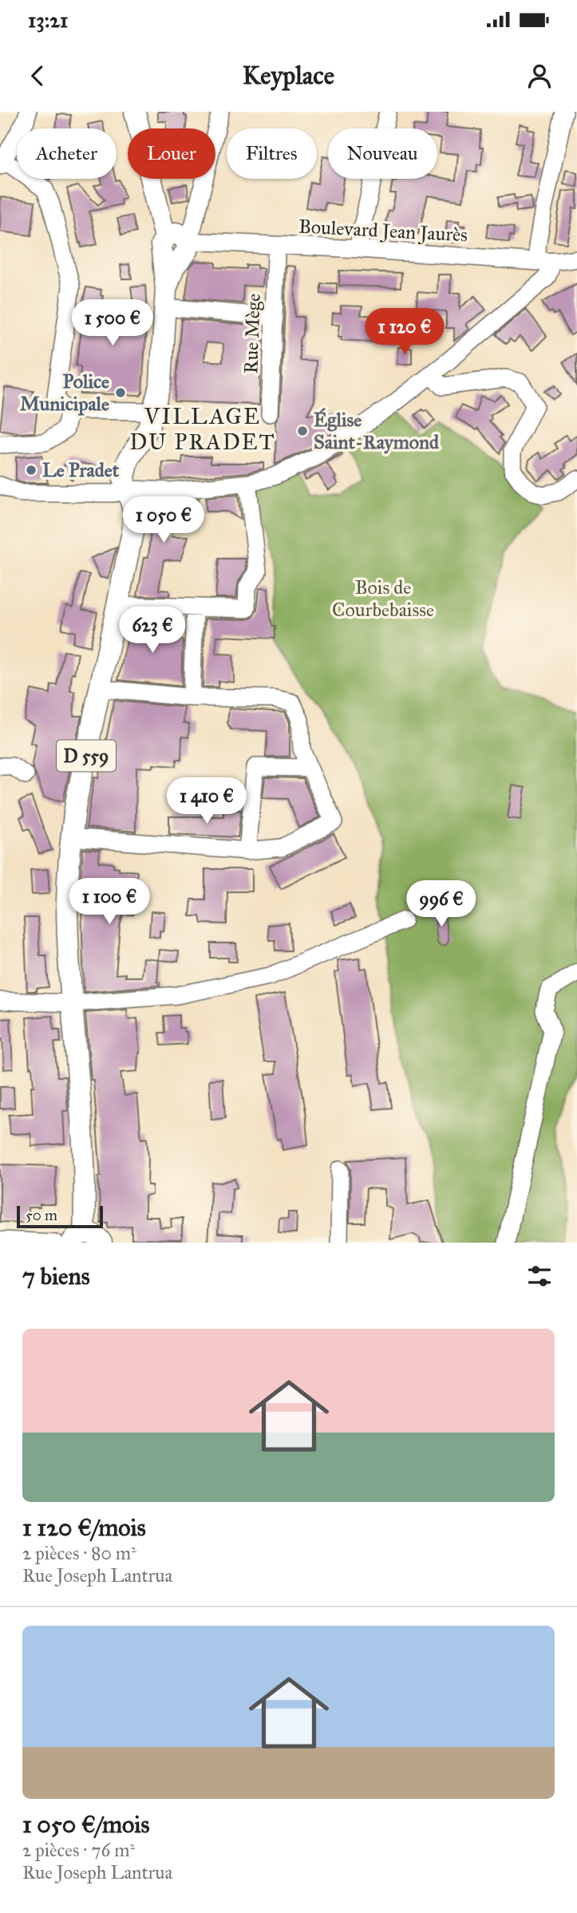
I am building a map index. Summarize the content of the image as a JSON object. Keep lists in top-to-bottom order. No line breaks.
{"streets":{"main road":["D 559"],"street":["Boulevard Jean Jaurès","Rue Mège"]},"crossings":[["Boulevard Jean Jaurès","Rue Mège"]],"districts":["VILLAGE DU PRADET"],"parks":["Bois de Courbebaisse"],"places":["Police Municipale","Église Saint-Raymond","Le Pradet"],"scale_bar":"50 m","page":{"status":"13:21","header":"Keyplace","chip":["Acheter","Louer","Filtres","Nouveau"],"price":["1 500 €","1 120 €","1 050 €","623 €","1 410 €","1 100 €","996 €"],"scale":"50 m","heading":"7 biens","list":[{"name":"1 120 €/mois","note":"2 pièces · 80 m² · Rue Joseph Lantrua"},{"name":"1 050 €/mois","note":"2 pièces · 76 m² · Rue Joseph Lantrua"}]}}
